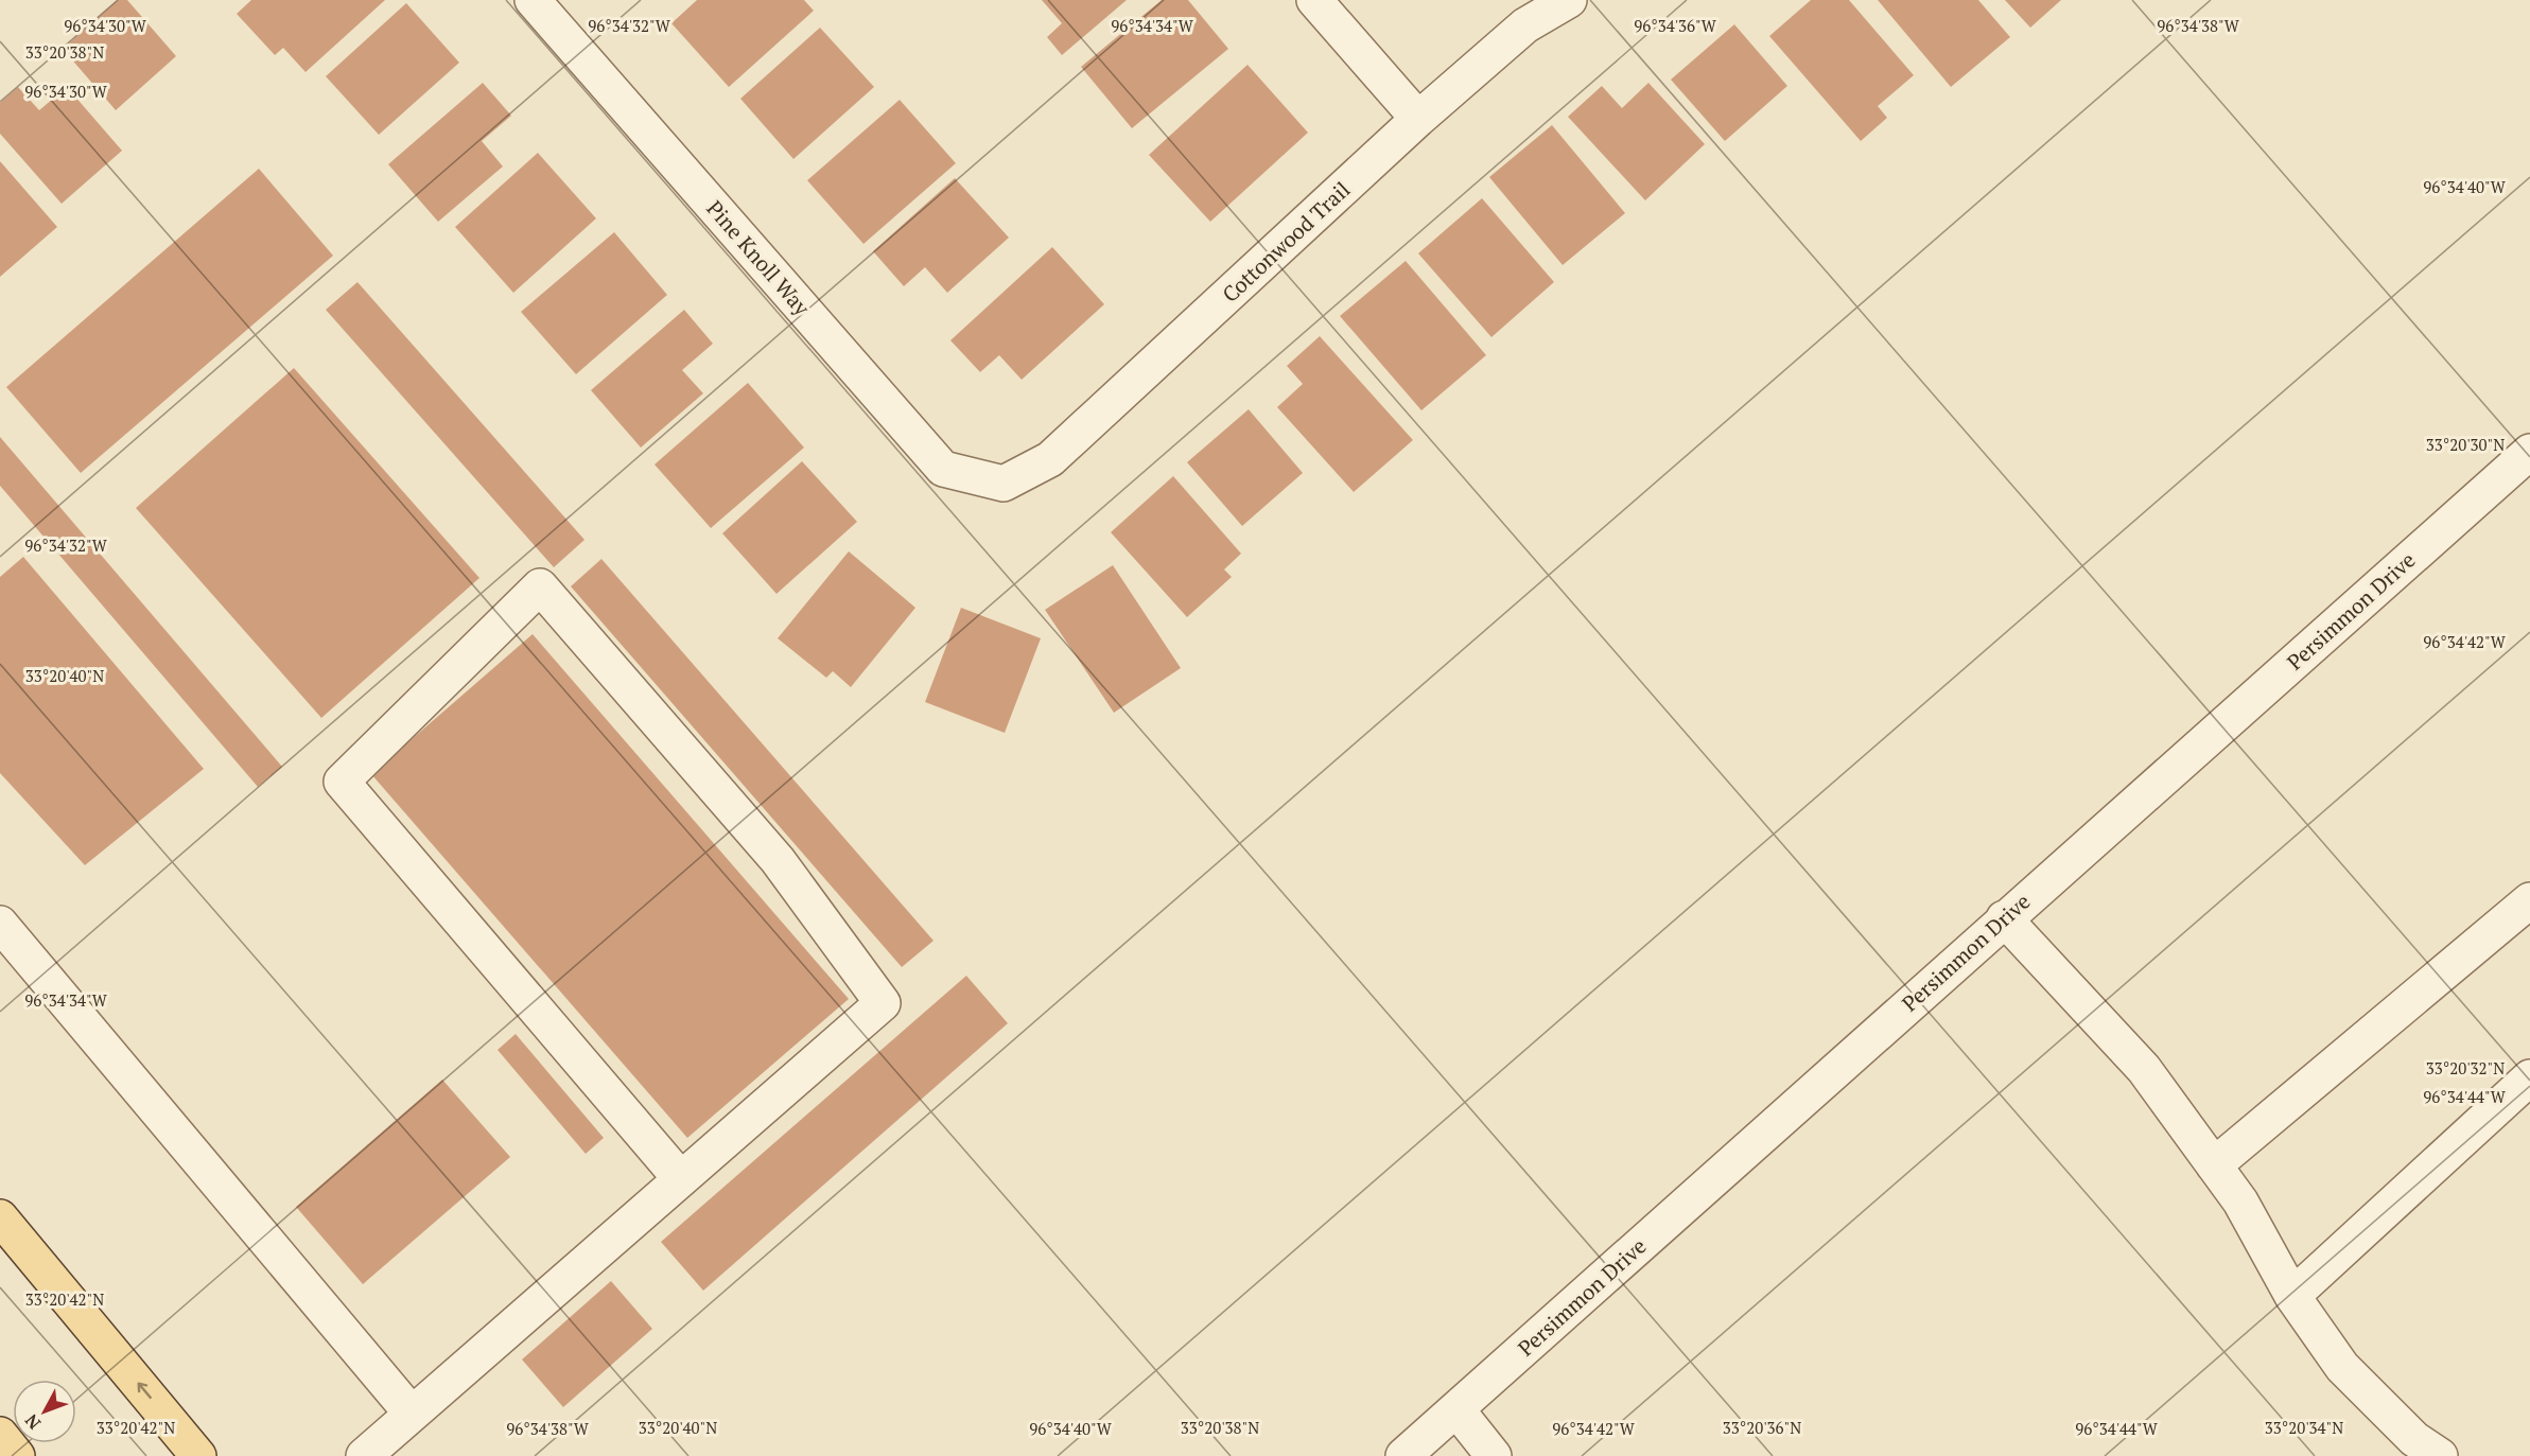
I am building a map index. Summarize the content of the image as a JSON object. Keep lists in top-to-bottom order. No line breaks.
{"streets":{"street":["Cottonwood Trail","Pine Knoll Way","Persimmon Drive"]},"crossings":[["Cottonwood Trail","Pine Knoll Way"]],"north":"bottom left","coordinates":["96°34'30\"W","96°34'32\"W","96°34'34\"W","96°34'36\"W","96°34'38\"W","33°20'38\"N","96°34'40\"W","33°20'30\"N","96°34'42\"W","33°20'40\"N","33°20'32\"N","96°34'44\"W","33°20'42\"N","33°20'36\"N","33°20'34\"N"]}
